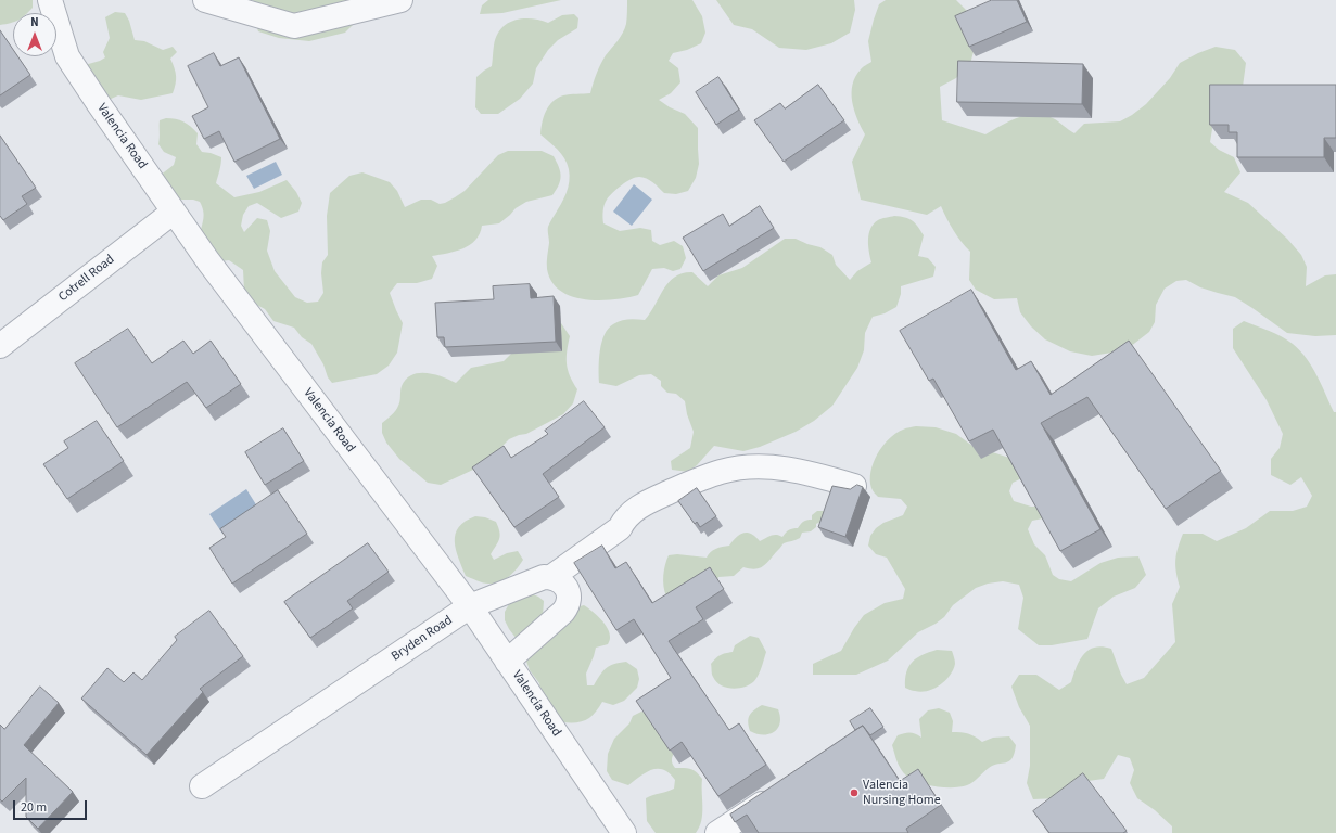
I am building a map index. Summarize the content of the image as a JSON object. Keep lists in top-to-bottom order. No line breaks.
{"streets":{"street":["Valencia Road","Cotrell Road","Bryden Road"]},"crossings":[["Valencia Road","Cotrell Road"],["Valencia Road","Bryden Road"]],"places":["Valencia Nursing Home"],"scale_bar":"20 m","north":"top"}
